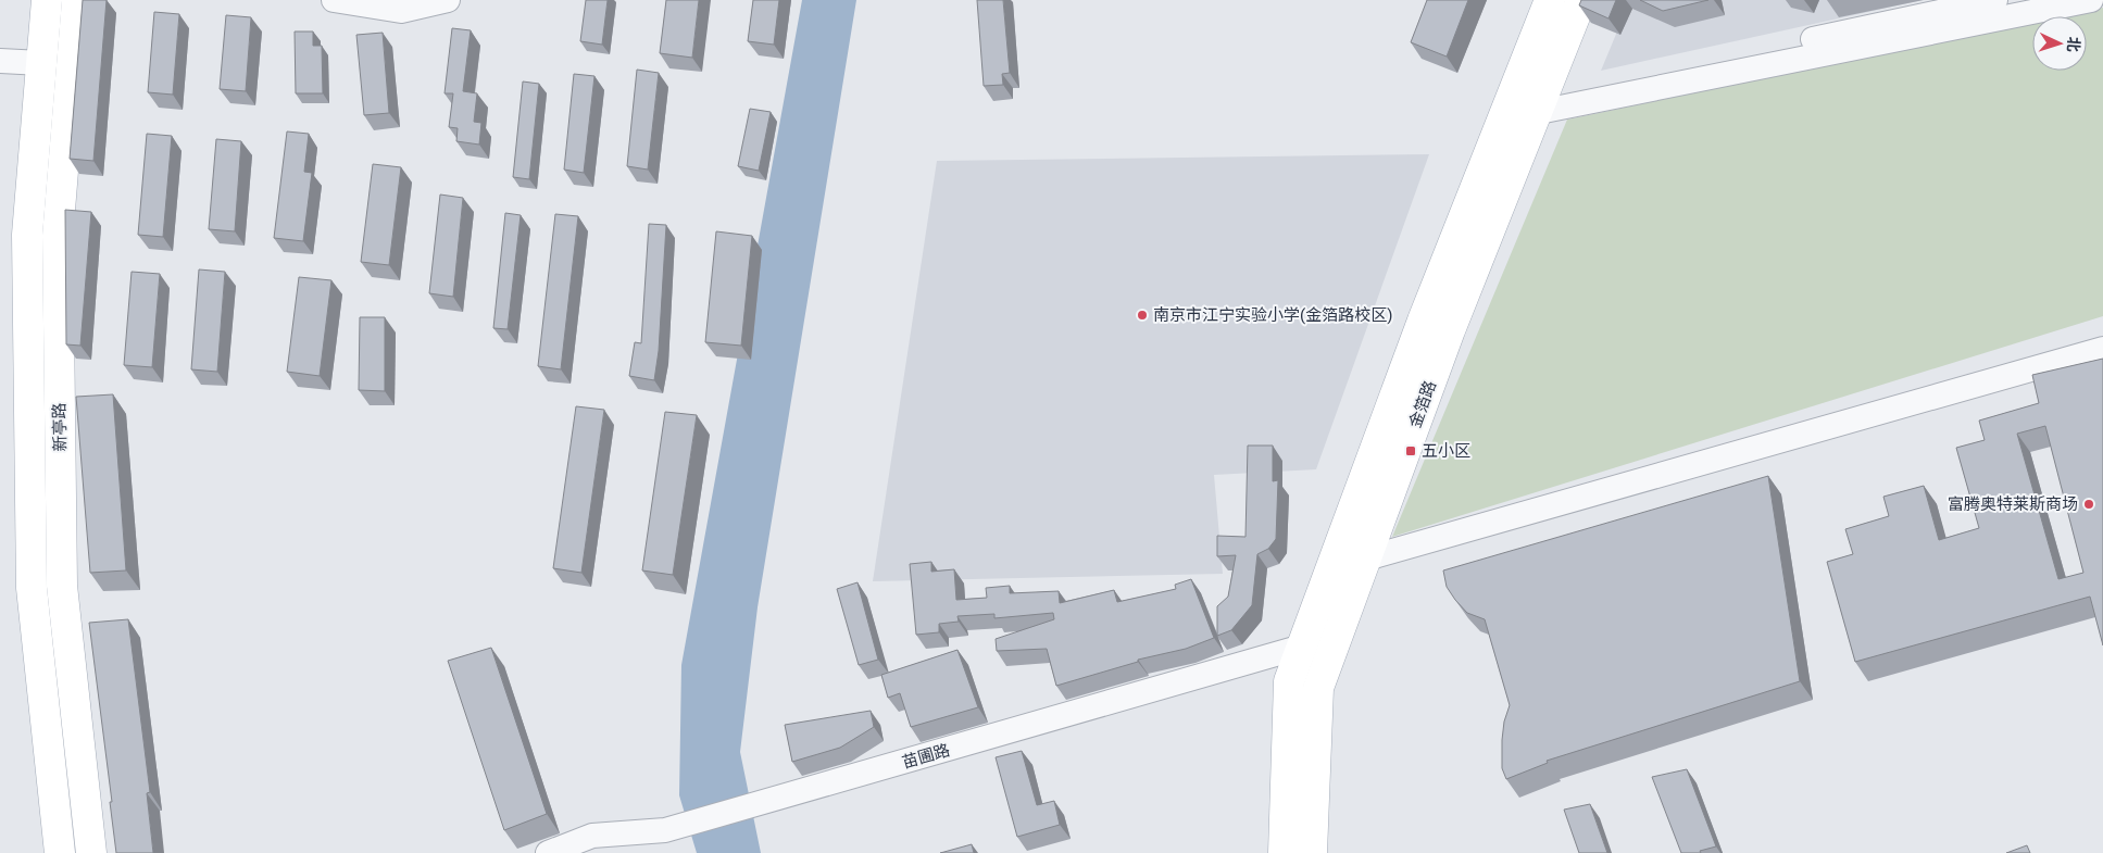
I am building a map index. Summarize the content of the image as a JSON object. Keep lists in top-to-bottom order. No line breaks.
{"streets":{"main road":["金箔路","新亭路"],"street":["苗圃路"]},"crossings":[["金箔路","苗圃路"]],"places":{"other":["南京市江宁实验小学(金箔路校区)","富腾奥特莱斯商场"],"transit":["五小区"]},"north":"right"}
